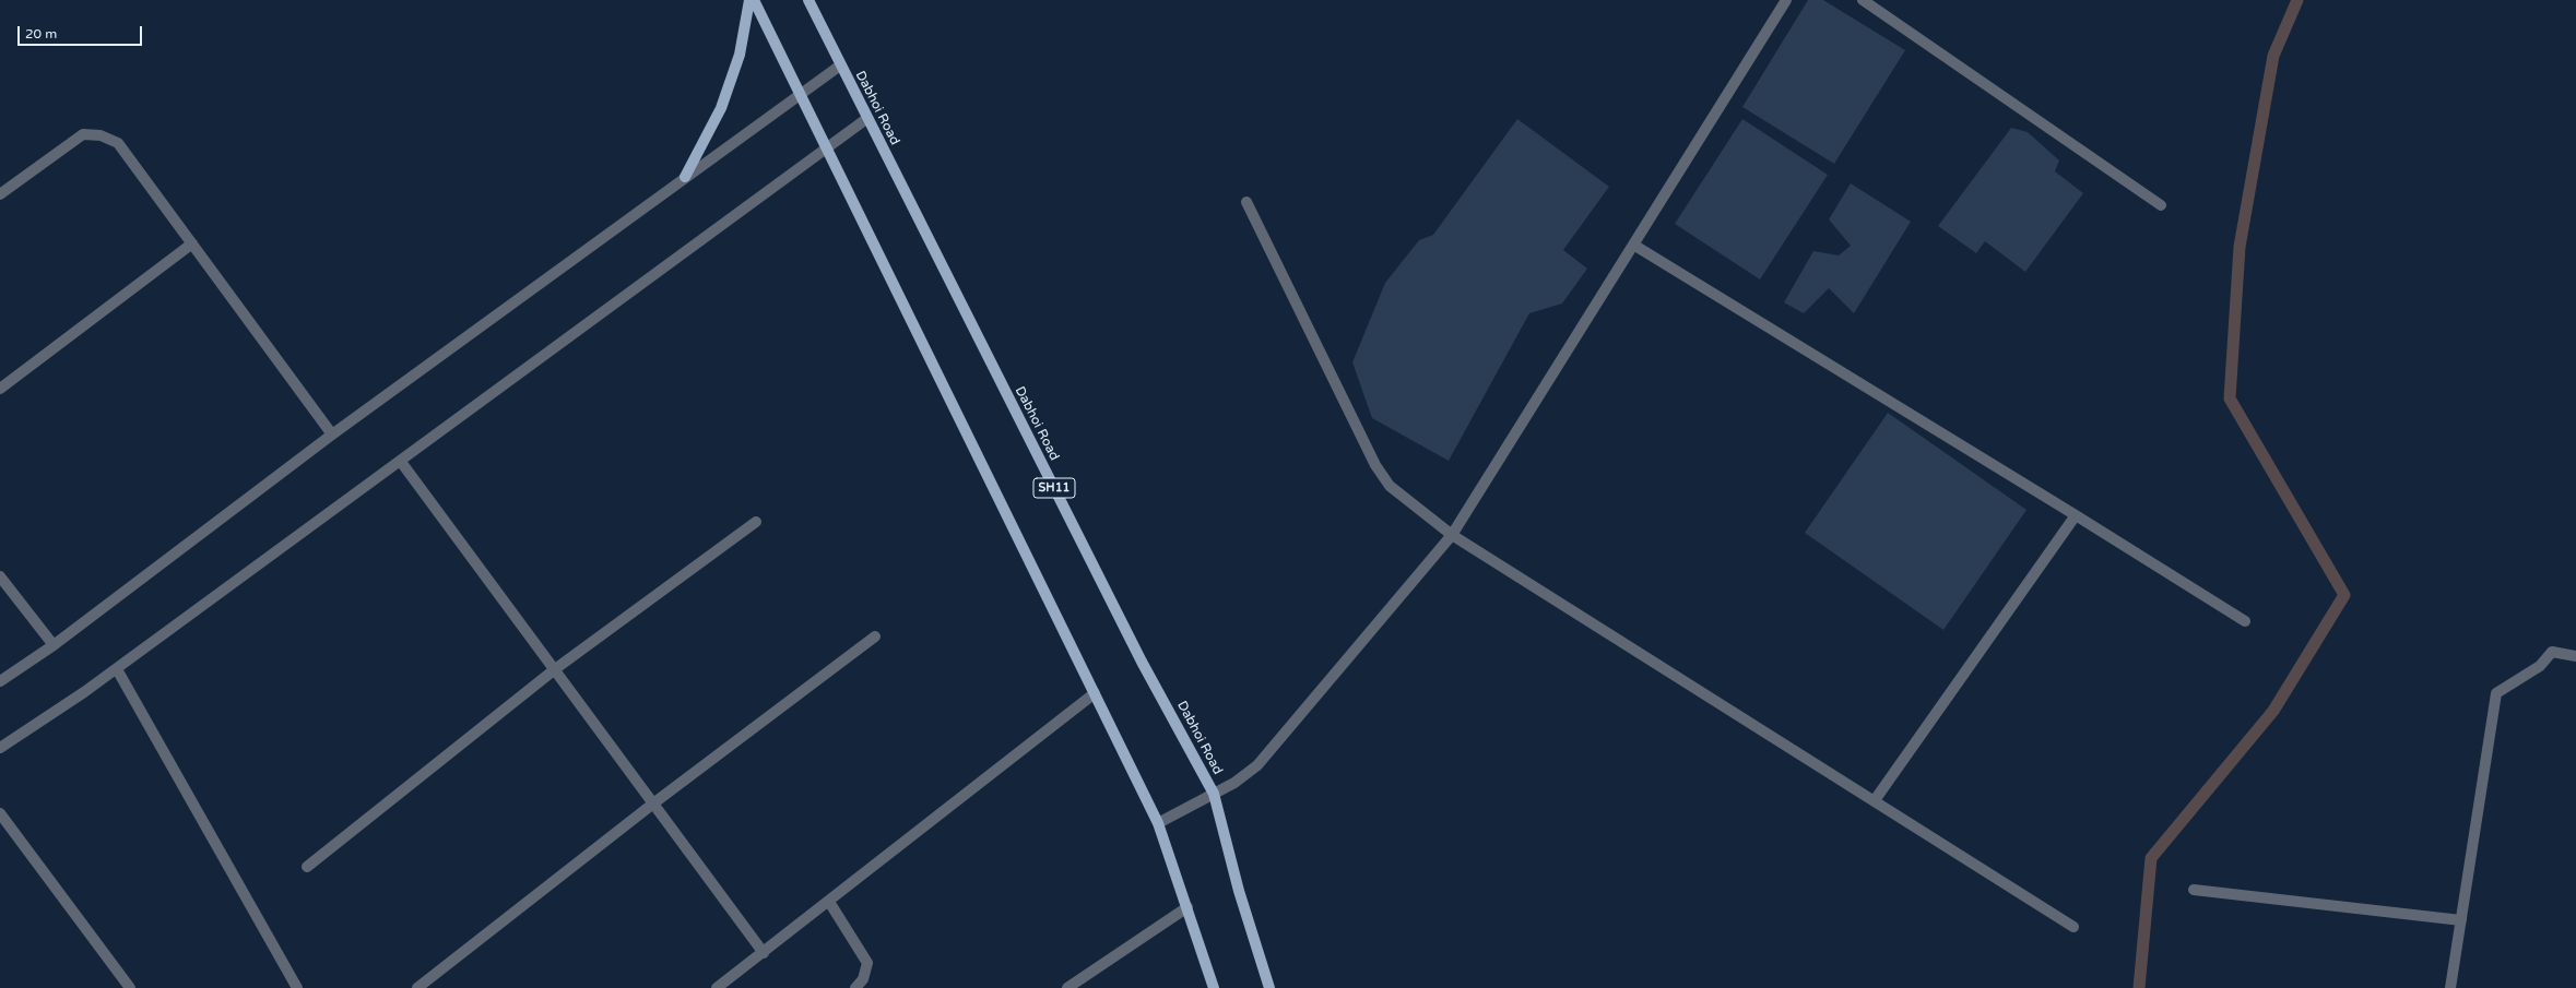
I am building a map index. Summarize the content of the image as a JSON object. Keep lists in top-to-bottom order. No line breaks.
{"streets":{"main road":["Dabhoi Road","SH11"]},"scale_bar":"20 m"}
